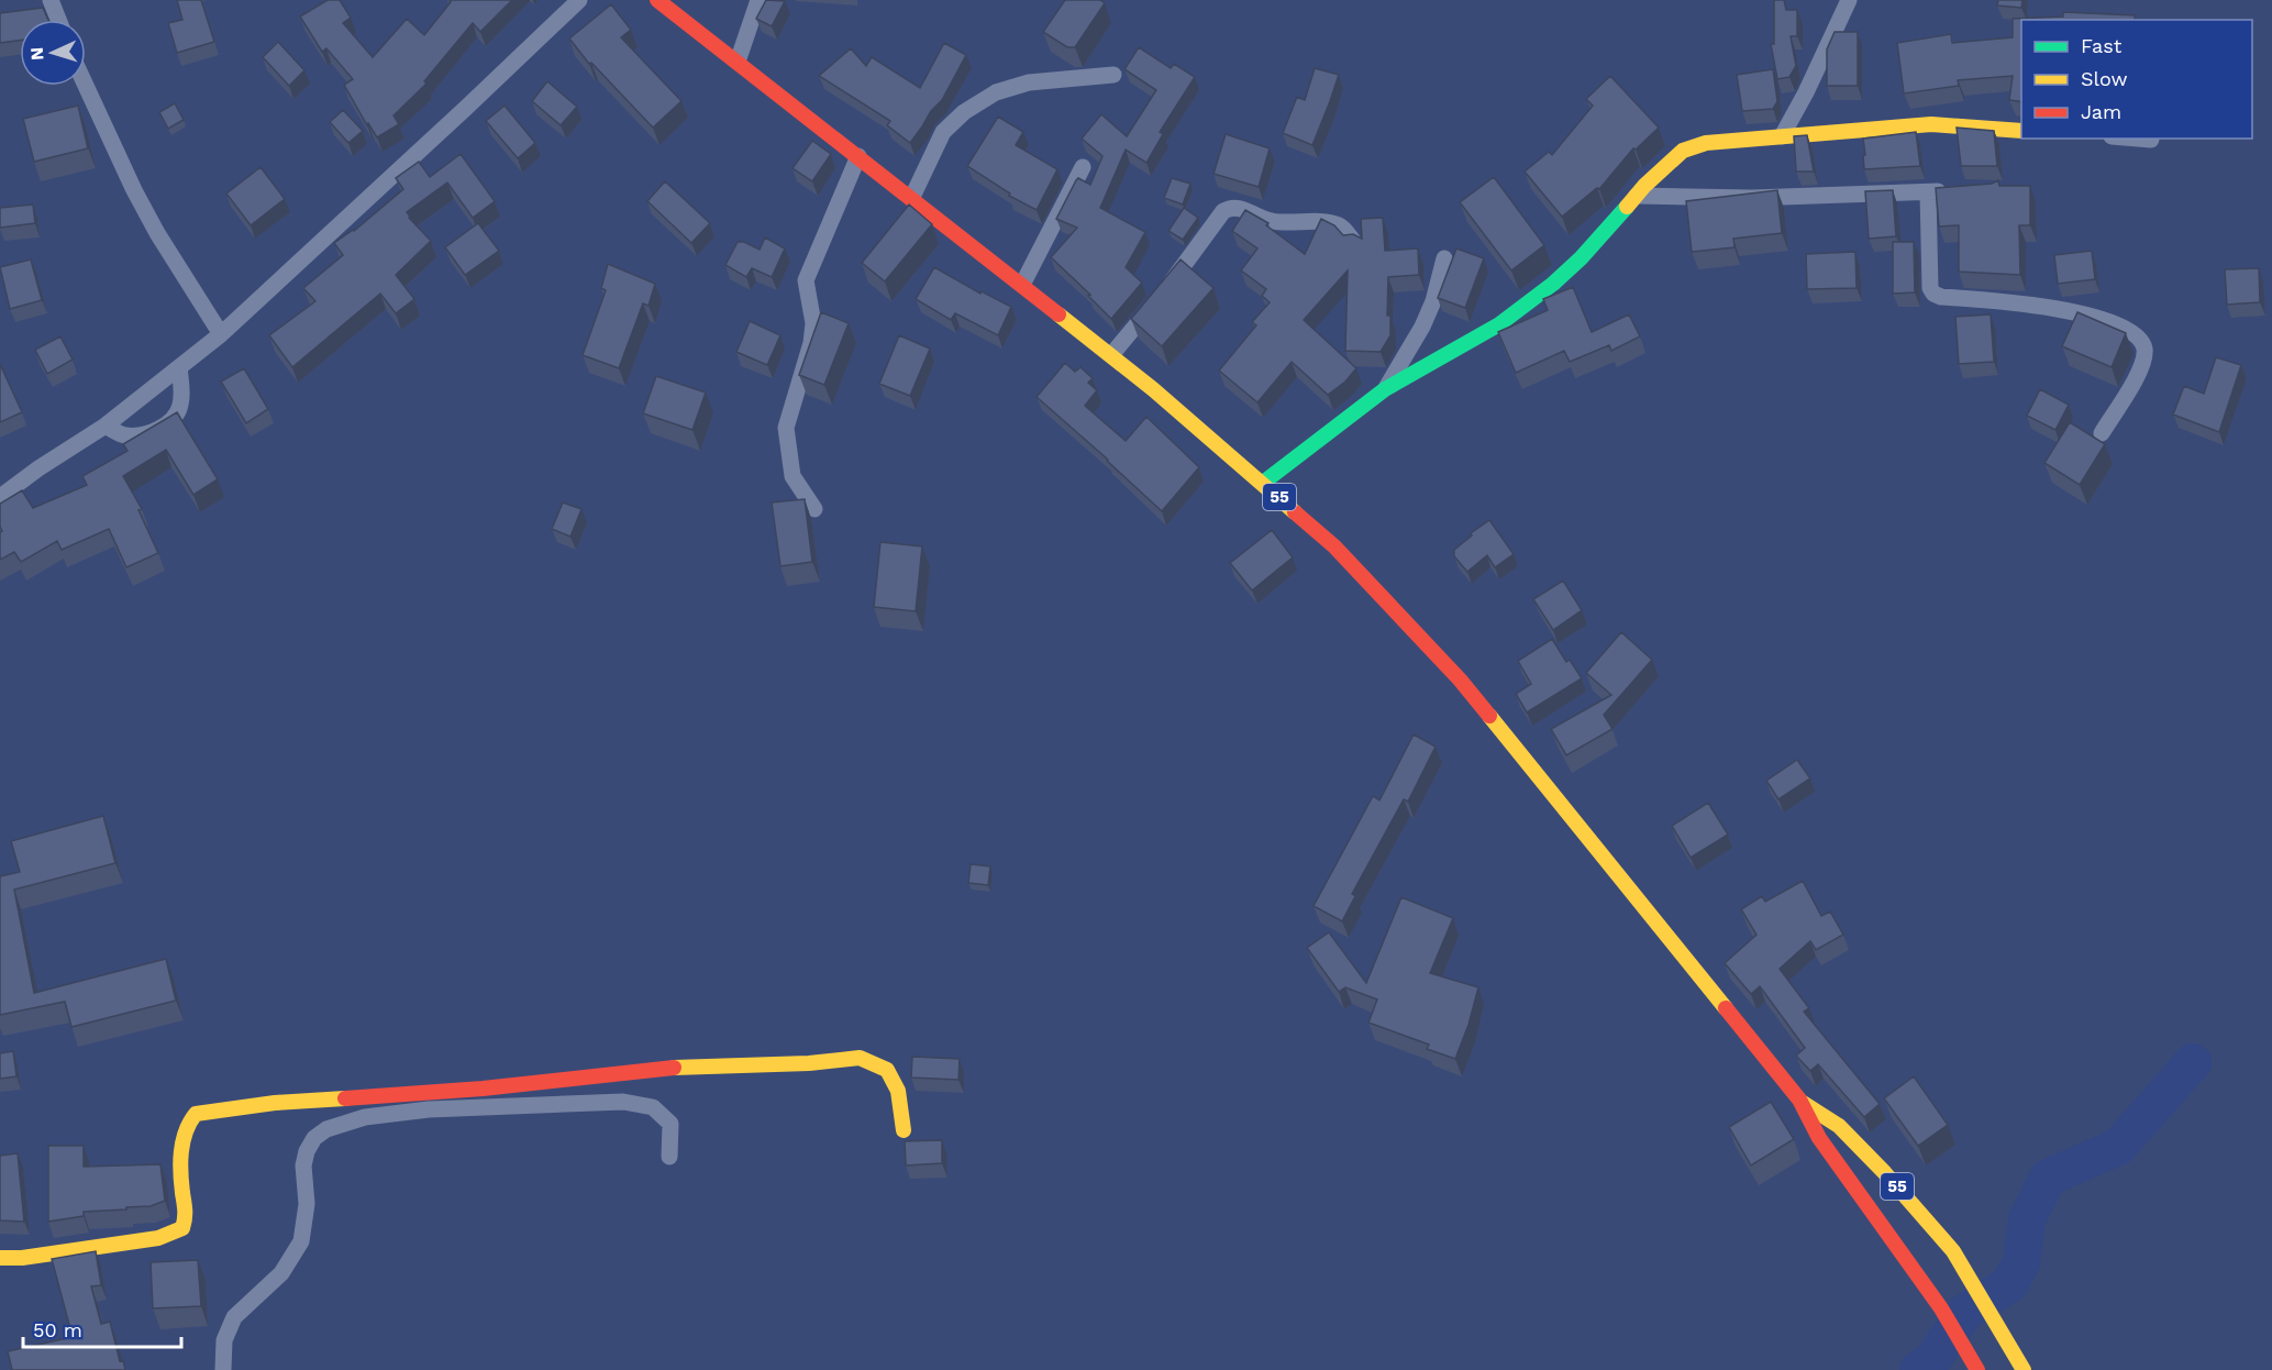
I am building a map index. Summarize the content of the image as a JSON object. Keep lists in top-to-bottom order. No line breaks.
{"streets":{"main road":["55"]},"legend":["Fast","Slow","Jam"],"scale_bar":"50 m","north":"left"}
